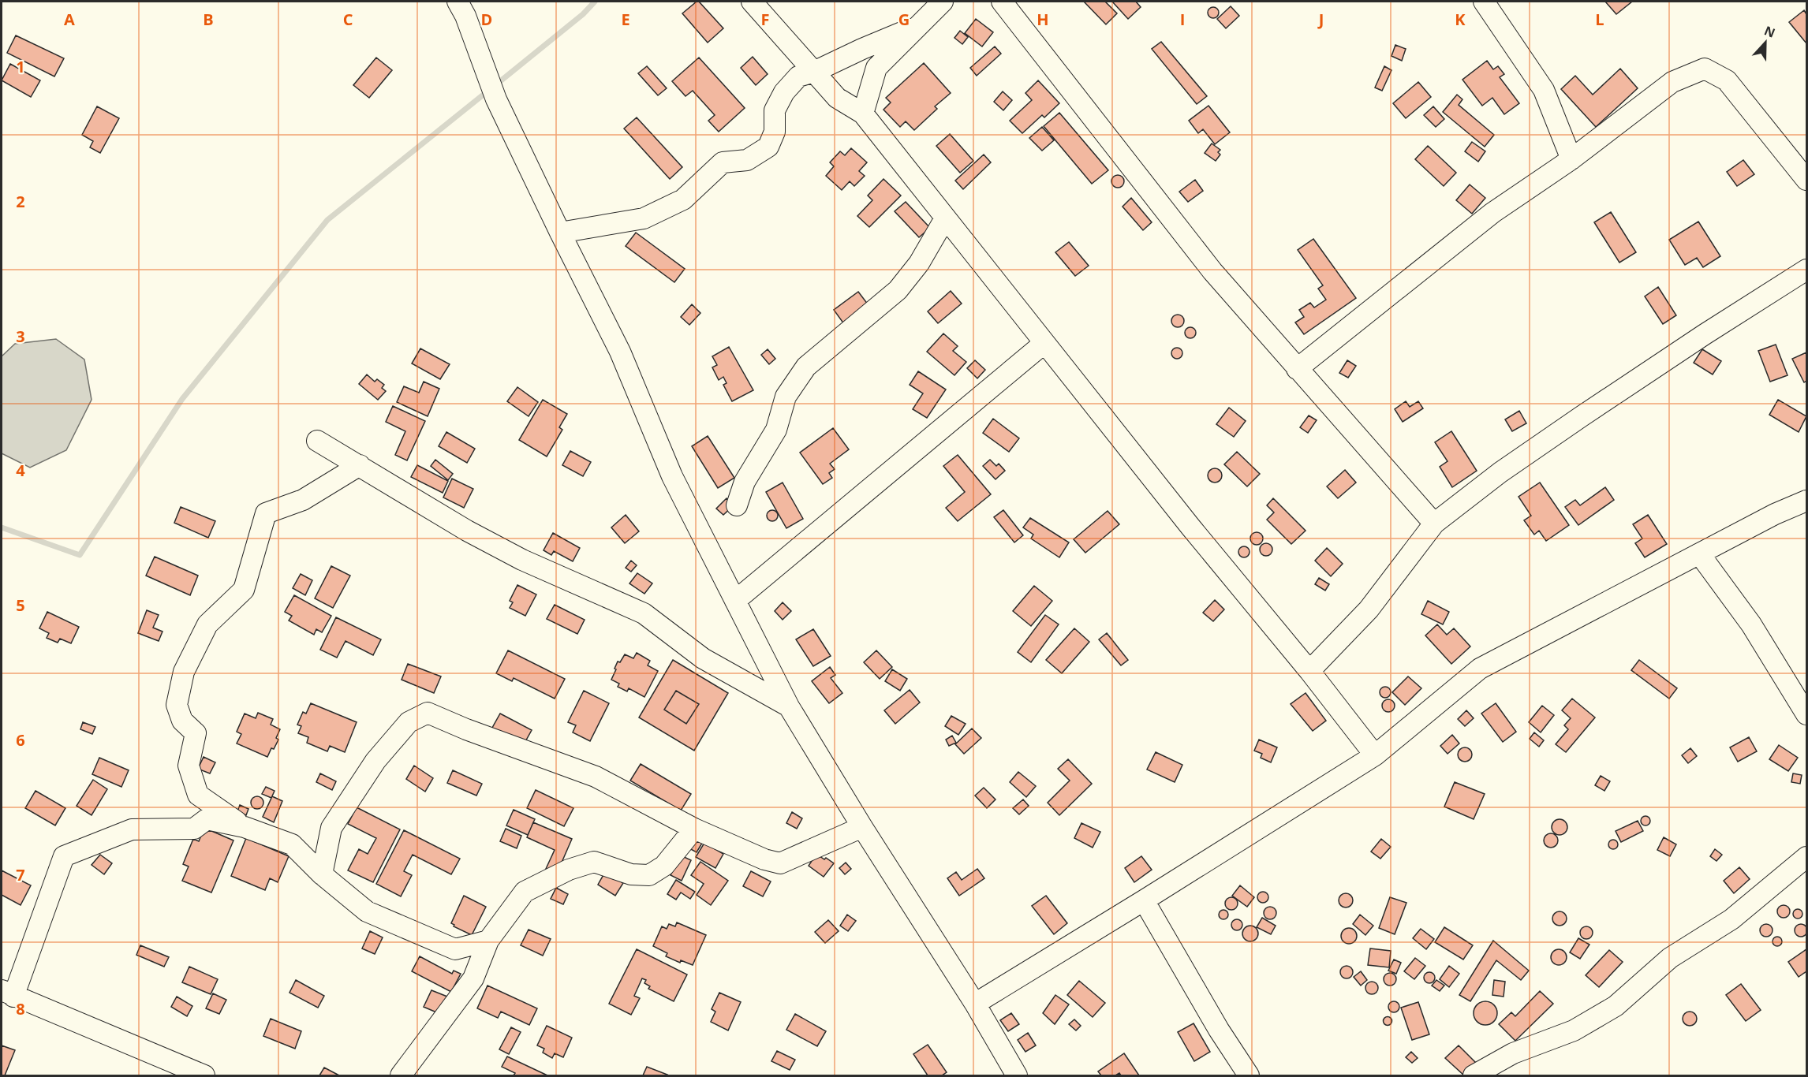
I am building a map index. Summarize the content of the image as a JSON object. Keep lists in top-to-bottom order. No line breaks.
{"north":"top","grid":{"columns":["A","B","C","D","E","F","G","H","I","J","K","L"],"rows":["1","2","3","4","5","6","7","8"]}}
